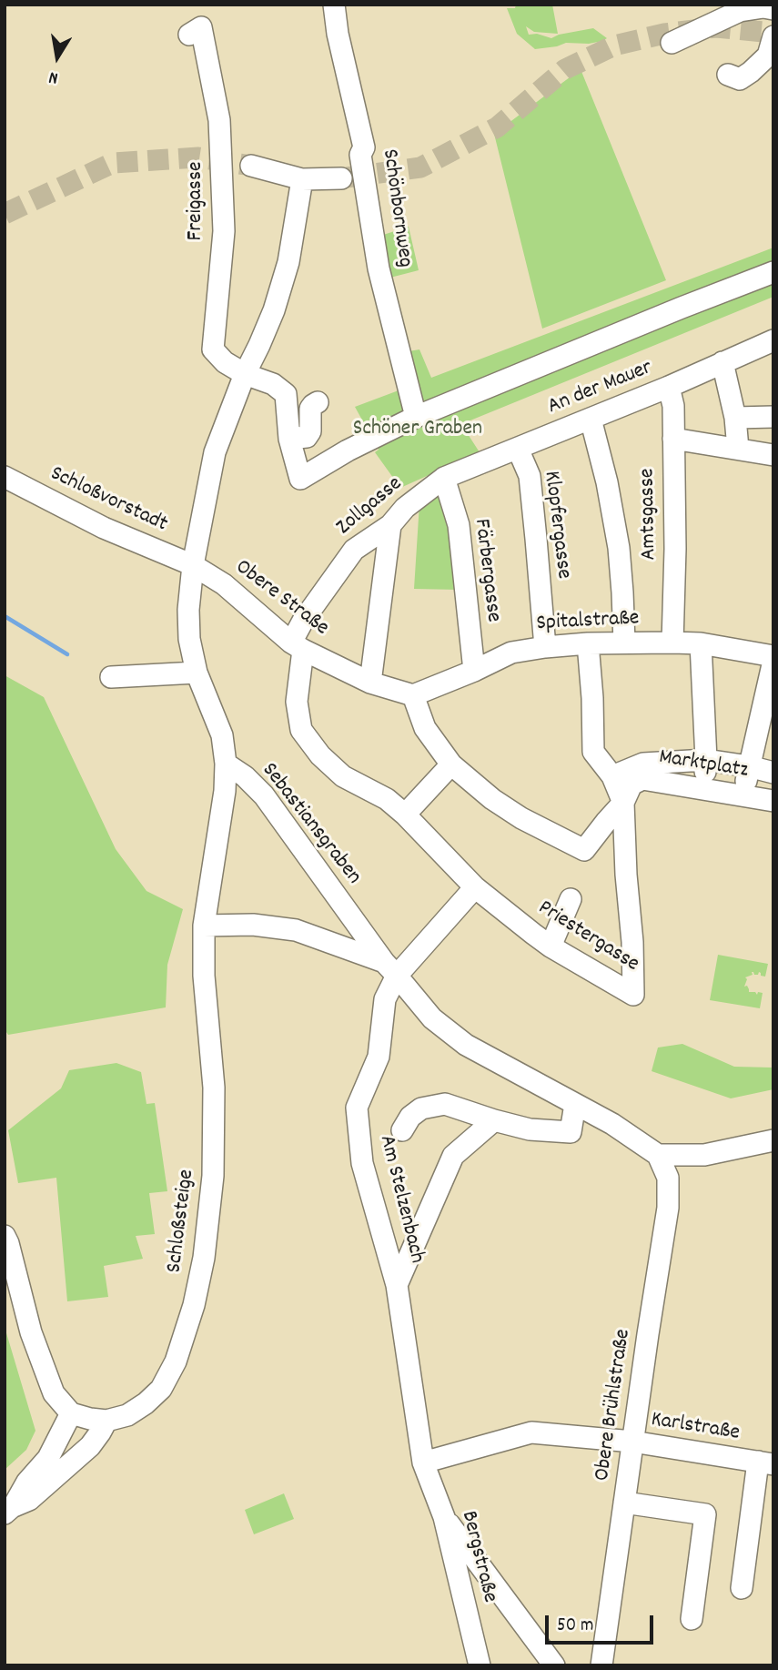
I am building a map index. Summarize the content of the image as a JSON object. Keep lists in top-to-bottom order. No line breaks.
{"streets":{"street":["Freigasse","Schönbornweg","An der Mauer","Schloßvorstadt","Zollgasse","Amtsgasse","Klopfergasse","Färbergasse","Obere Straße","Spitalstraße","Marktplatz","Sebastiansgraben","Priestergasse","Am Stelzenbach","Schloßsteige","Obere Brühlstraße","Karlstraße","Bergstraße"]},"crossings":[["An der Mauer","Zollgasse"],["An der Mauer","Amtsgasse"],["An der Mauer","Klopfergasse"],["An der Mauer","Färbergasse"],["Schloßvorstadt","Obere Straße"],["Schloßvorstadt","Sebastiansgraben"],["Zollgasse","Färbergasse"],["Zollgasse","Obere Straße"],["Zollgasse","Priestergasse"],["Amtsgasse","Spitalstraße"],["Klopfergasse","Spitalstraße"],["Färbergasse","Spitalstraße"],["Obere Straße","Spitalstraße"],["Obere Straße","Sebastiansgraben"],["Obere Straße","Priestergasse"],["Marktplatz","Priestergasse"],["Sebastiansgraben","Am Stelzenbach"],["Sebastiansgraben","Schloßsteige"],["Sebastiansgraben","Obere Brühlstraße"],["Priestergasse","Am Stelzenbach"],["Am Stelzenbach","Bergstraße"],["Obere Brühlstraße","Karlstraße"],["Karlstraße","Bergstraße"]],"parks":["Schöner Graben"],"scale_bar":"50 m","north":"bottom"}
